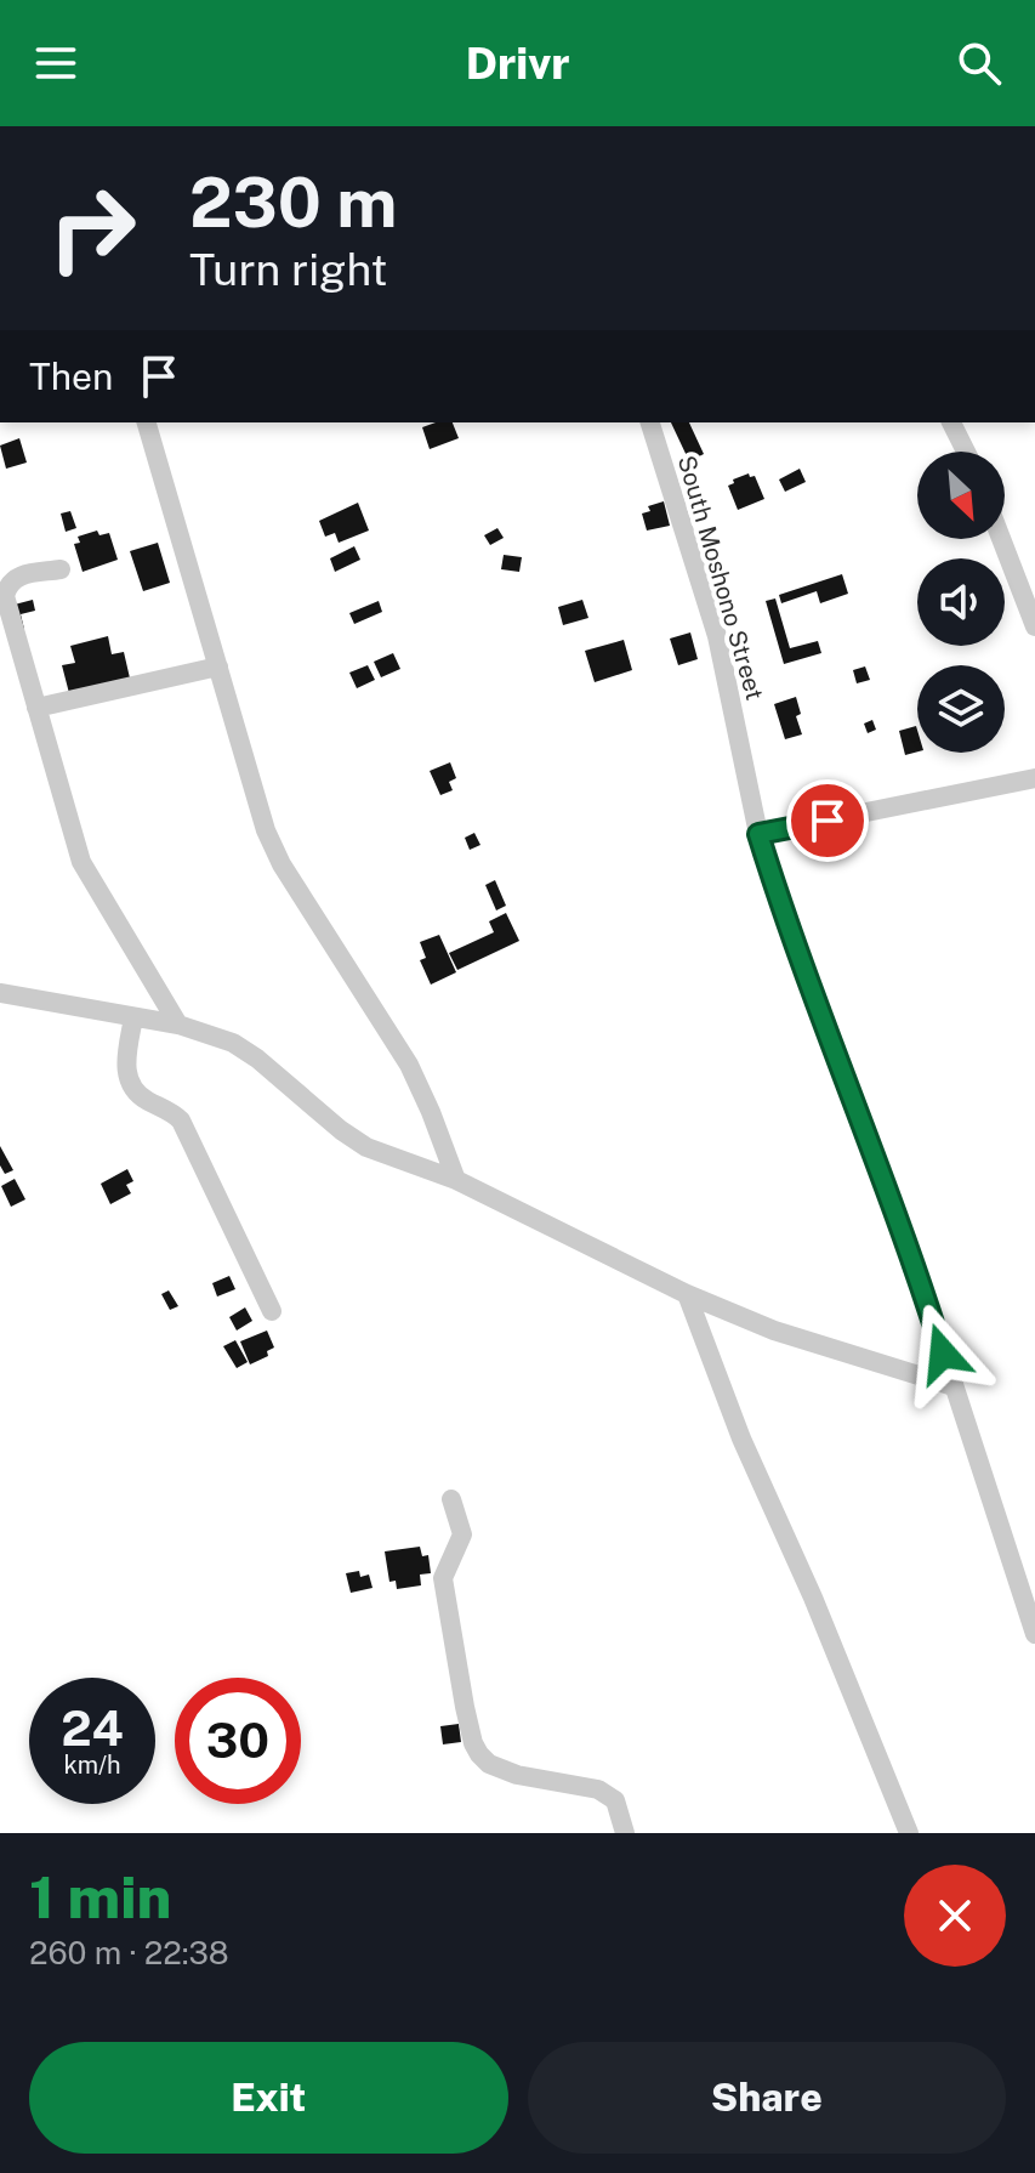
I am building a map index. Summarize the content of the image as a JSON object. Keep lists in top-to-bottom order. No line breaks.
{"streets":{"street":["South Moshono Street"]},"north":"bottom right","page":{"header":"Drivr","turn":["230 m","Turn right"],"then":"Then","speed":"24 km/h","limit":"30","heading":["1 min","260 m · 22:38"],"buttons":["Exit","Share"]}}
